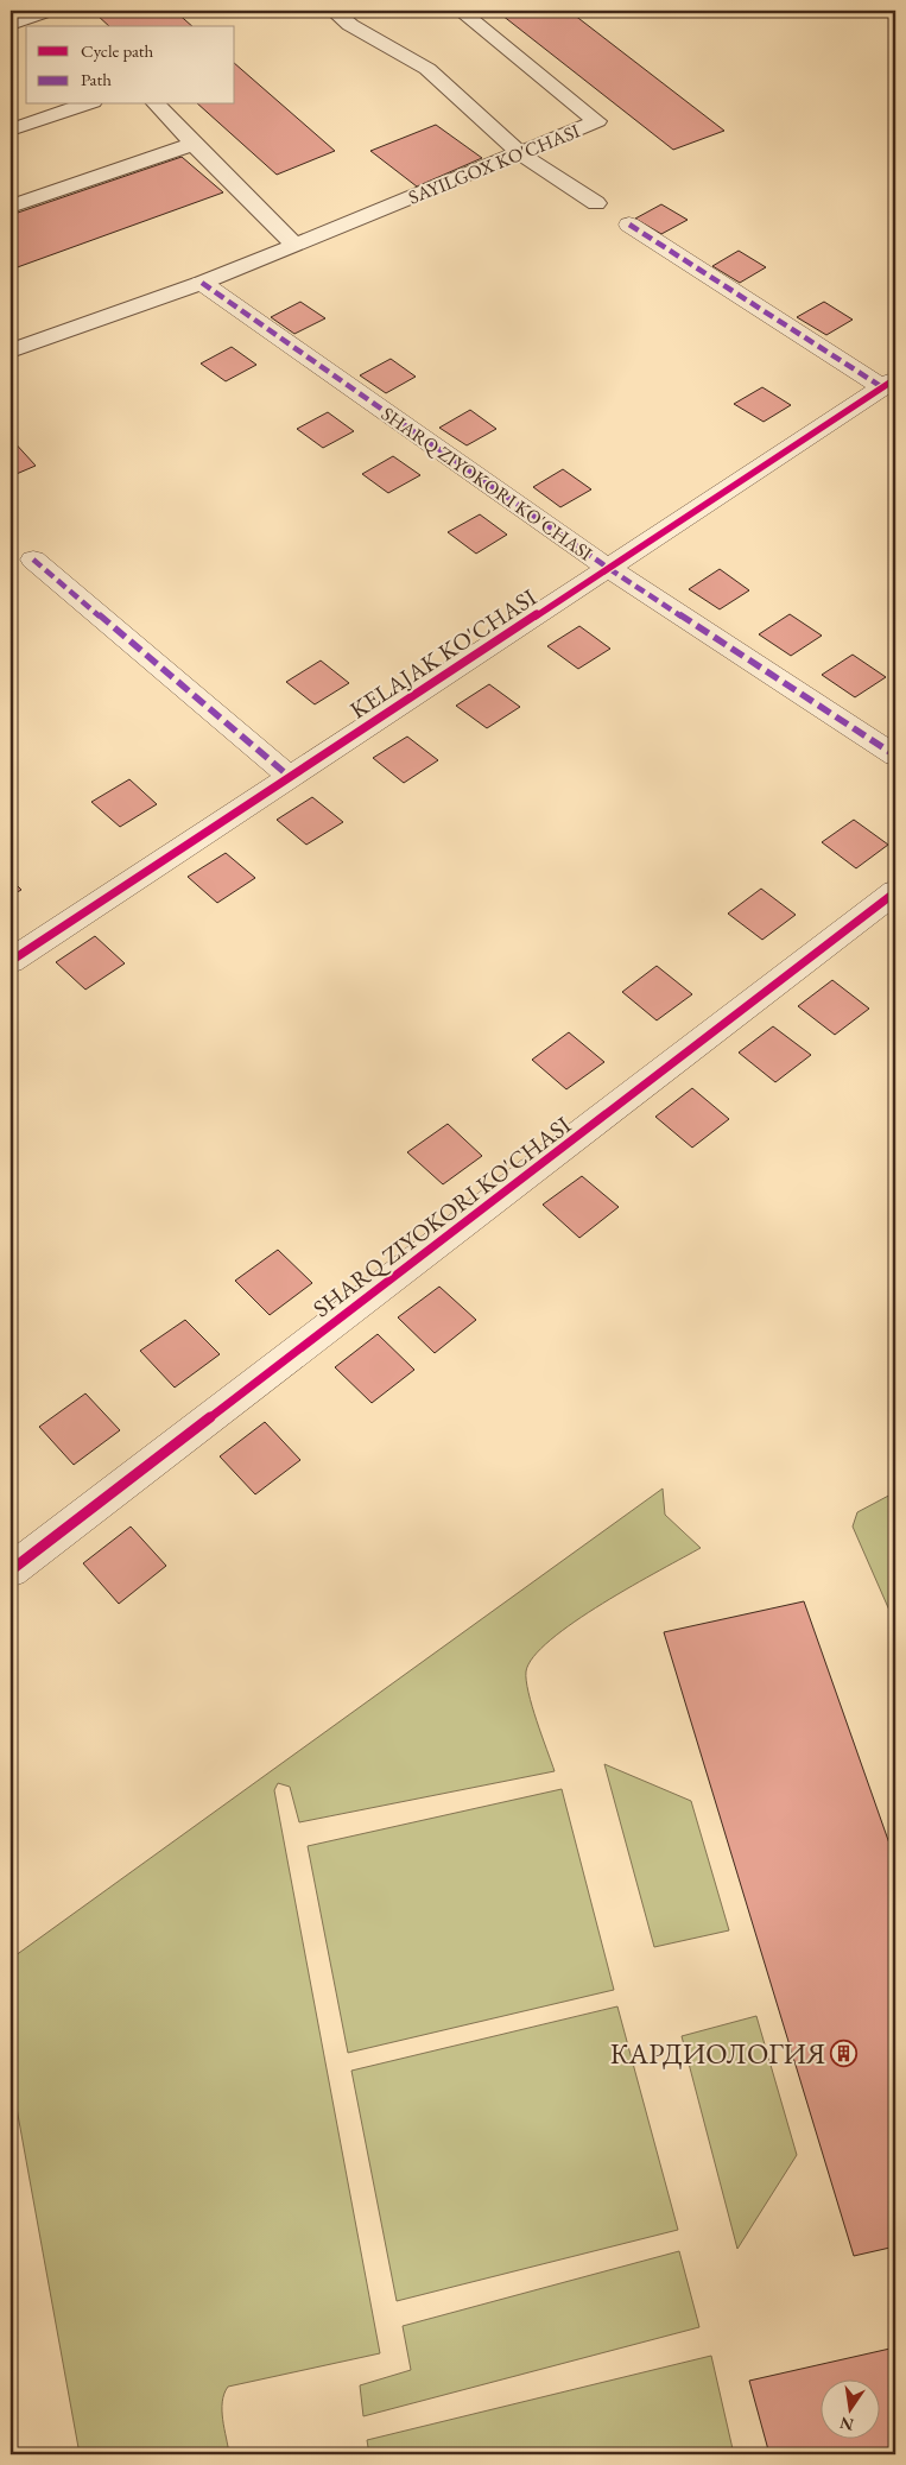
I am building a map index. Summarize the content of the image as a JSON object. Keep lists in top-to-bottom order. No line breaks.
{"streets":{"street":["SHARQ ZIYOKORI KO'CHASI","KELAJAK KO'CHASI"],"lane":["SAYILGOX KO'CHASI"]},"crossings":[["SAYILGOX KO'CHASI","SHARQ ZIYOKORI KO'CHASI"],["SHARQ ZIYOKORI KO'CHASI","KELAJAK KO'CHASI"]],"places":{"building":["КАРДИОЛОГИЯ"]},"legend":["Cycle path","Path"],"north":"bottom"}
